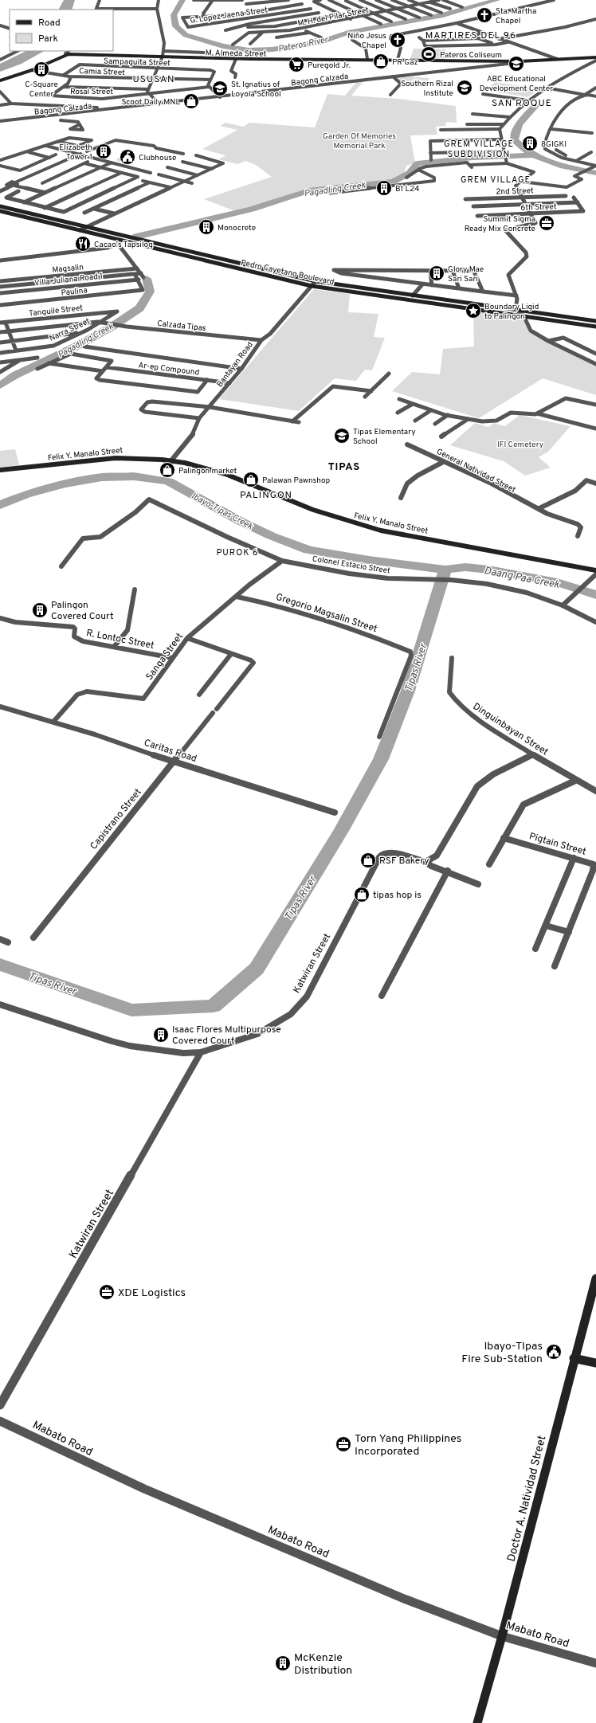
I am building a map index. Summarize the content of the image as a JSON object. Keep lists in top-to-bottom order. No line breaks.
{"streets":{"main road":["M. Almeda Street","Pedro Cayetano Boulevard","Felix Y. Manalo Street","Doctor A. Natividad Street"],"street":["G. Lopez Jaena Street","M. H. del Pilar Street","Sampaguita Street","Camia Street","Bagong Calzada","Rosal Street","2nd Street","6th Street","Magsalin","Villa Juliana Road 1","Paulina","Tanguile Street","Calzada Tipas","Narra Street","Bantayan Road","Ar-ep Compound","General Natividad Street","Colonel Estacio Street","Gregorio Magsalin Street","R. Lontoc Street","Sanga Street","Dinguinbayan Street","Caritas Road","Capistrano Street","Pigtain Street","Katwiran Street","Mabato Road"]},"crossings":[["M. Almeda Street","Bagong Calzada"],["Sampaguita Street","Camia Street"],["Pedro Cayetano Boulevard","Bantayan Road"],["Villa Juliana Road 1","Paulina"],["Tanguile Street","Narra Street"],["Calzada Tipas","Narra Street"],["Calzada Tipas","Bantayan Road"],["Bantayan Road","Ar-ep Compound"],["Bantayan Road","Felix Y. Manalo Street"],["Colonel Estacio Street","Sanga Street"],["Gregorio Magsalin Street","Sanga Street"],["R. Lontoc Street","Sanga Street"],["Sanga Street","Caritas Road"],["Sanga Street","Capistrano Street"],["Caritas Road","Capistrano Street"],["Mabato Road","Doctor A. Natividad Street"]],"districts":["MARTIRES DEL 96","USUSAN","SAN ROQUE","GREM VILLAGE SUBDIVISION","GREM VILLAGE","TIPAS","PALINGON","PUROK 6"],"water":["Pateros River","Pagadling Creek","Ibayo-Tipas Creek","Daang Paa Creek","Tipas River"],"parks":["Garden Of Memories Memorial Park","IFI Cemetery"],"places":{"church":["Sta. Martha Chapel","Niño Jesus Chapel"],"sports":["Pateros Coliseum"],"shop":["PR Gaz","Scoot Daily MNL","Palingon market","Palawan Pawnshop","RSF Bakery","tipas hop is"],"school or university":["ABC Educational Development Center","Southern Rizal Institute","St. Ignatius of Loyola School","Tipas Elementary School"],"supermarket":["Puregold Jr."],"building":["C-Square Center","8GIGKI","Elizabeth Tower 1","B1 L24","Monocrete","Glory Mae Sari Sari","Palingon Covered Court","Isaac Flores Multipurpose Covered Court","McKenzie Distribution"],"public building":["Clubhouse","Ibayo-TIpas Fire Sub-Station"],"office":["Summit Sigma Ready Mix Concrete","XDE Logistics","Torn Yang Philippines Incorporated"],"restaurant":["Cacao's Tapsilog"],"place":["Boundary Ligid to Palingon"]},"legend":["Road","Park"]}
